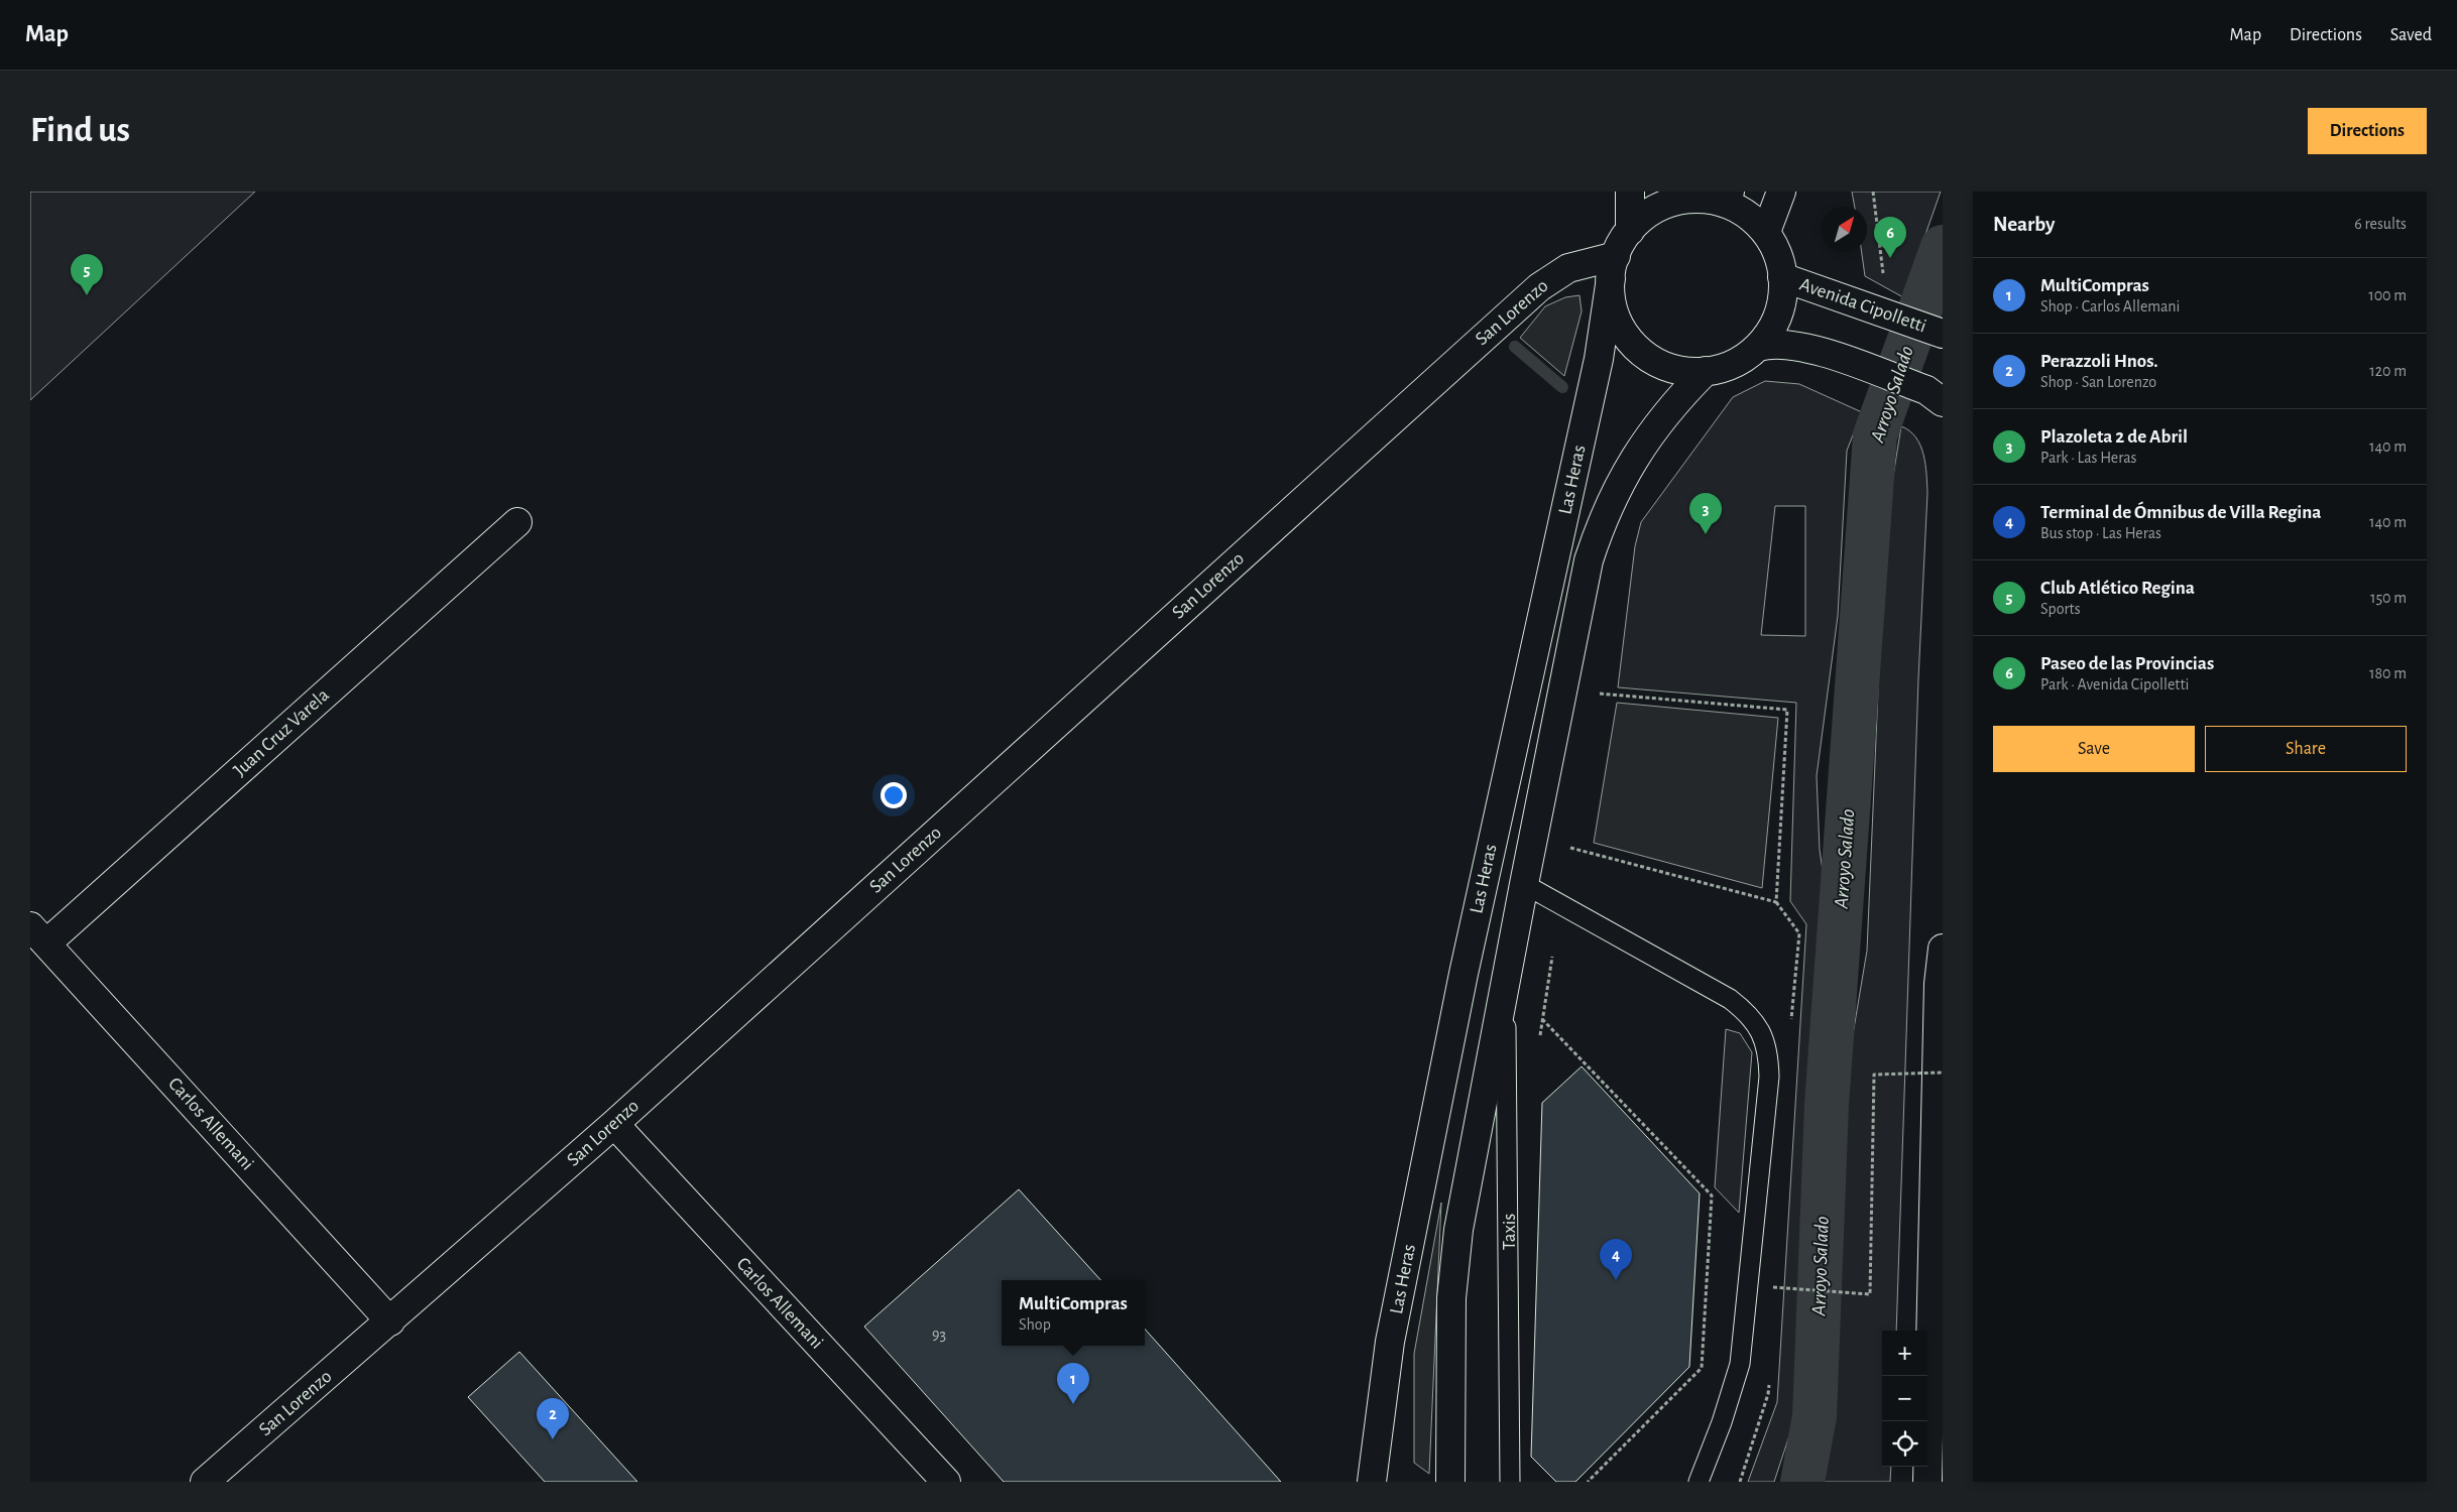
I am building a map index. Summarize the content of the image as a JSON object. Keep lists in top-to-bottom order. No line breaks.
{"streets":{"main road":["Avenida Cipolletti","San Lorenzo","Las Heras","Juan Cruz Varela","Carlos Allemani"],"lane":["Taxis"]},"crossings":[["Avenida Cipolletti","San Lorenzo"],["Avenida Cipolletti","Las Heras"],["San Lorenzo","Las Heras"],["San Lorenzo","Carlos Allemani"],["Las Heras","Taxis"],["Juan Cruz Varela","Carlos Allemani"]],"water":["Arroyo Salado"],"house_numbers":["93"],"north":"top right","page":{"header":"Map","nav":["Map","Directions","Saved"],"buttons":["Directions",["Save","Share"]],"title":"Find us","heading":["Nearby","6 results"],"pins":["6","5","3","4","1","2"],"list":[{"mark":"1","name":"MultiCompras","note":"Shop · Carlos Allemani","value":"100 m"},{"mark":"2","name":"Perazzoli Hnos.","note":"Shop · San Lorenzo","value":"120 m"},{"mark":"3","name":"Plazoleta 2 de Abril","note":"Park · Las Heras","value":"140 m"},{"mark":"4","name":"Terminal de Ómnibus de Villa Regina","note":"Bus stop · Las Heras","value":"140 m"},{"mark":"5","name":"Club Atlético Regina","note":"Sports","value":"150 m"},{"mark":"6","name":"Paseo de las Provincias","note":"Park · Avenida Cipolletti","value":"180 m"}],"popup":["MultiCompras","Shop"],"map_buttons":["+","−"]}}
